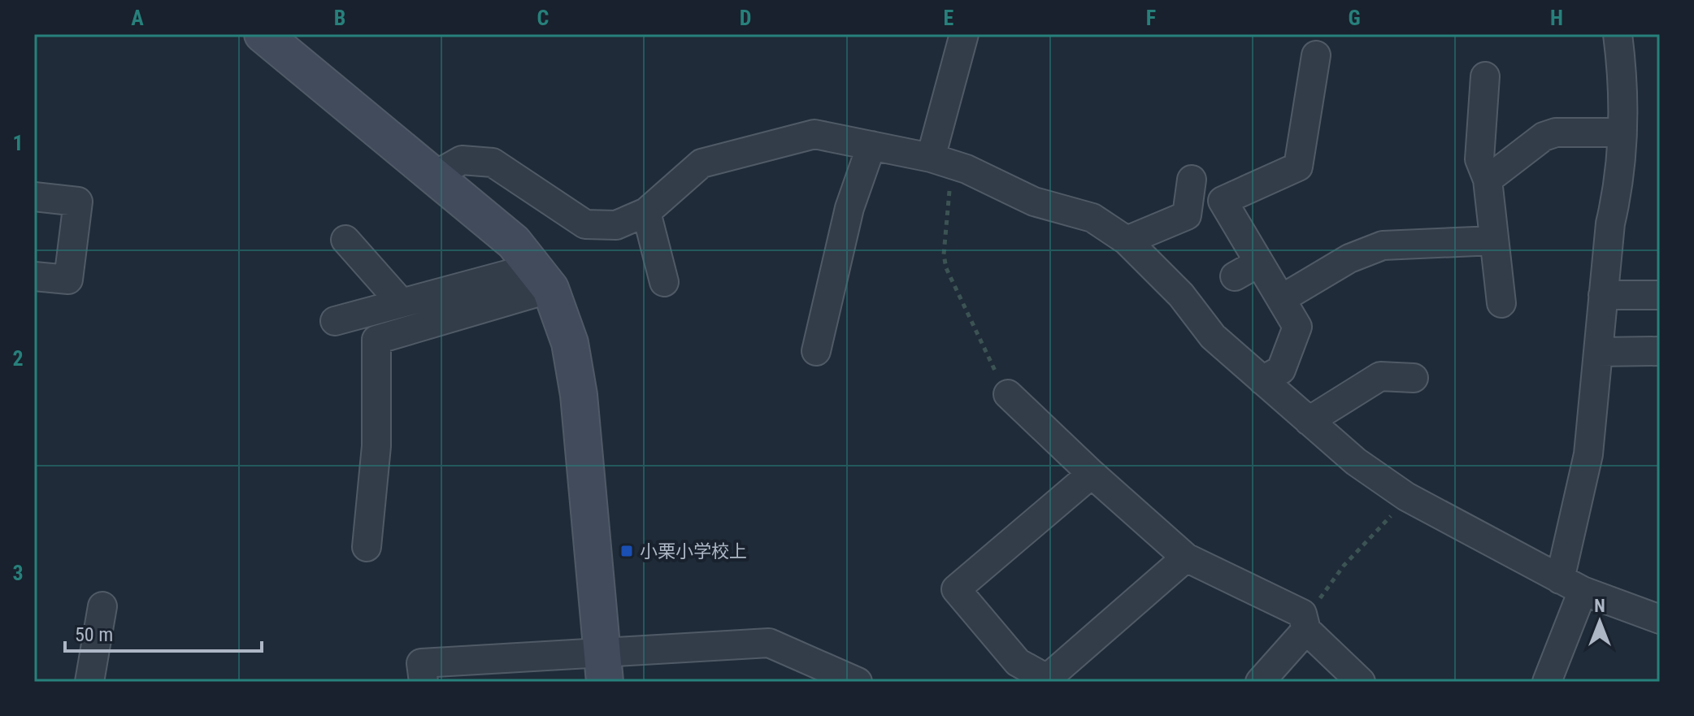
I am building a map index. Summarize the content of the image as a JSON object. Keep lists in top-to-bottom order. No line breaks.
{"places":{"transit":["小栗小学校上"]},"scale_bar":"50 m","north":"top","grid":{"columns":["A","B","C","D","E","F","G","H"],"rows":["1","2","3"]}}
